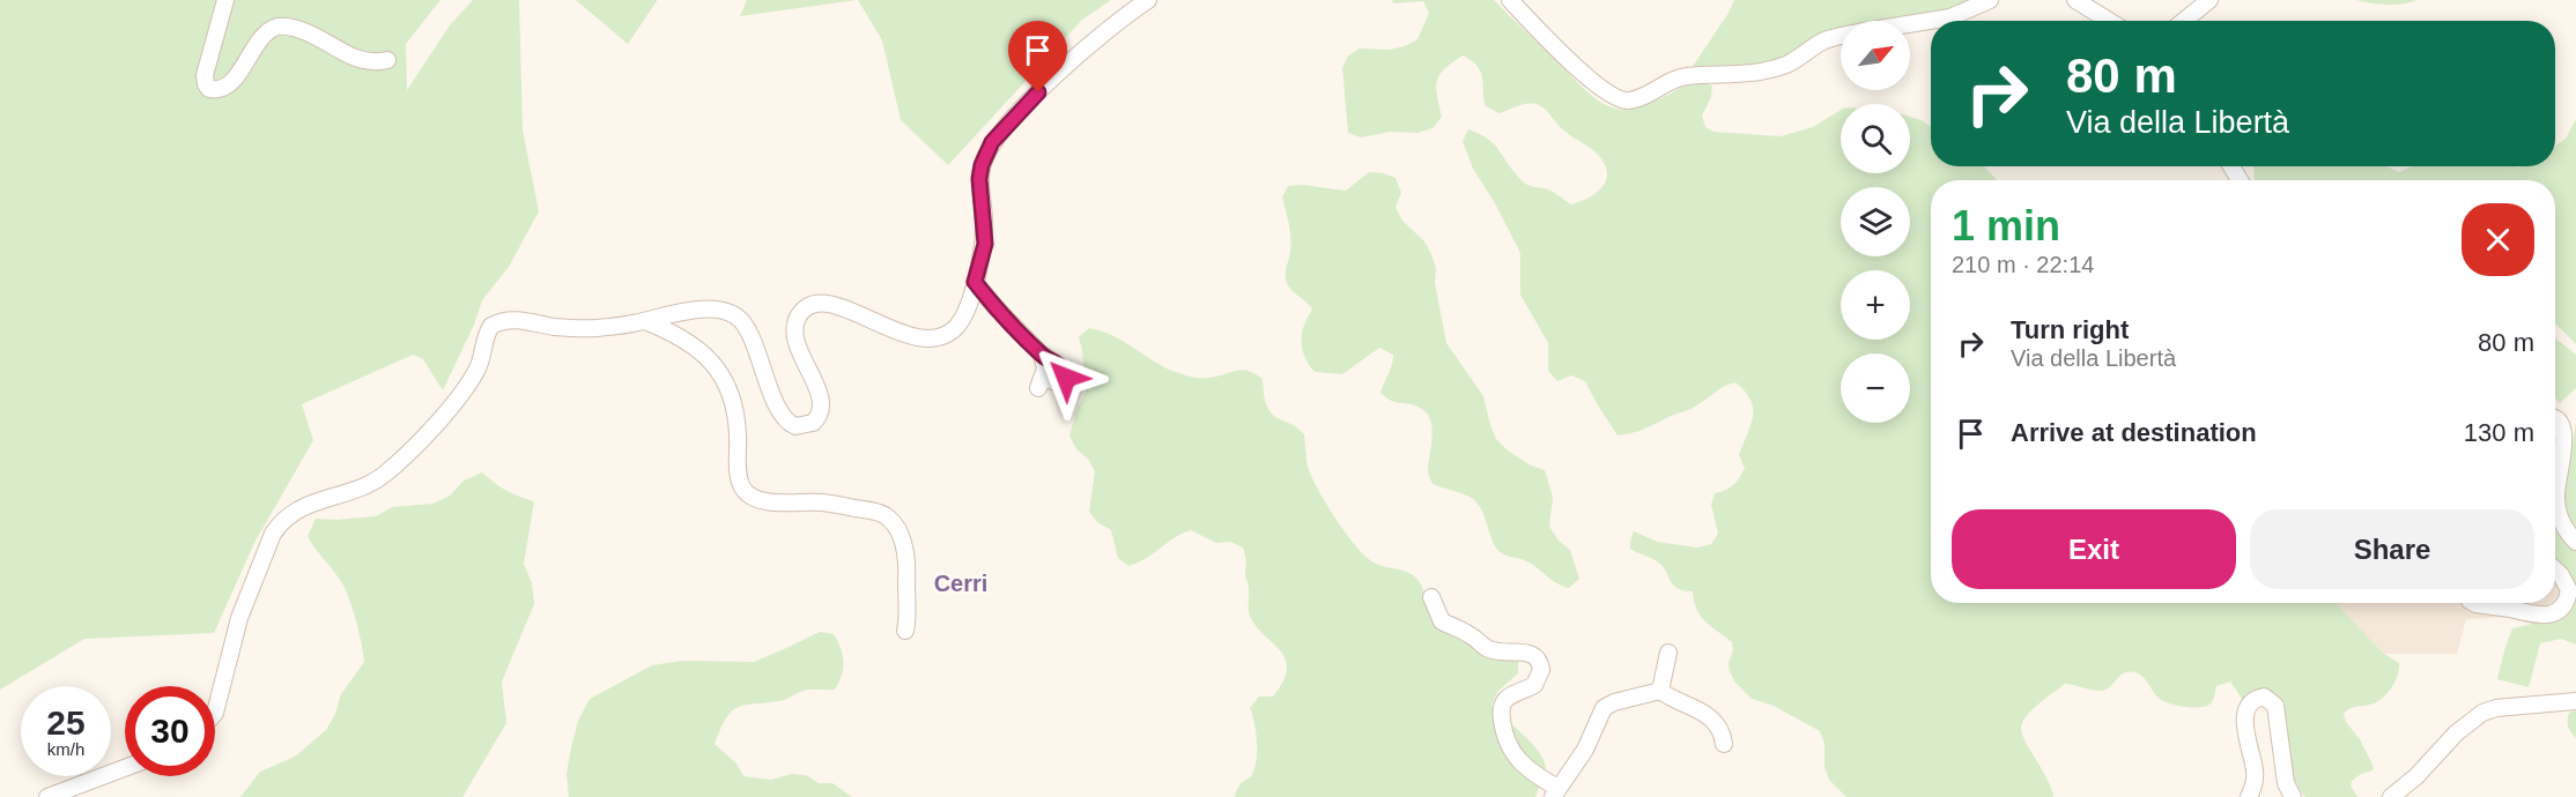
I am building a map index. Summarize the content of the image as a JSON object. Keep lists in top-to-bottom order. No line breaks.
{"districts":["Cerri"],"north":"top right","page":{"map_buttons":["+","−"],"turn":["80 m","Via della Libertà"],"heading":["1 min","210 m · 22:14"],"list":[{"name":"Turn right","note":"Via della Libertà","value":"80 m"},{"name":"Arrive at destination","value":"130 m"}],"buttons":["Exit","Share"],"speed":"25 km/h","limit":"30"}}
